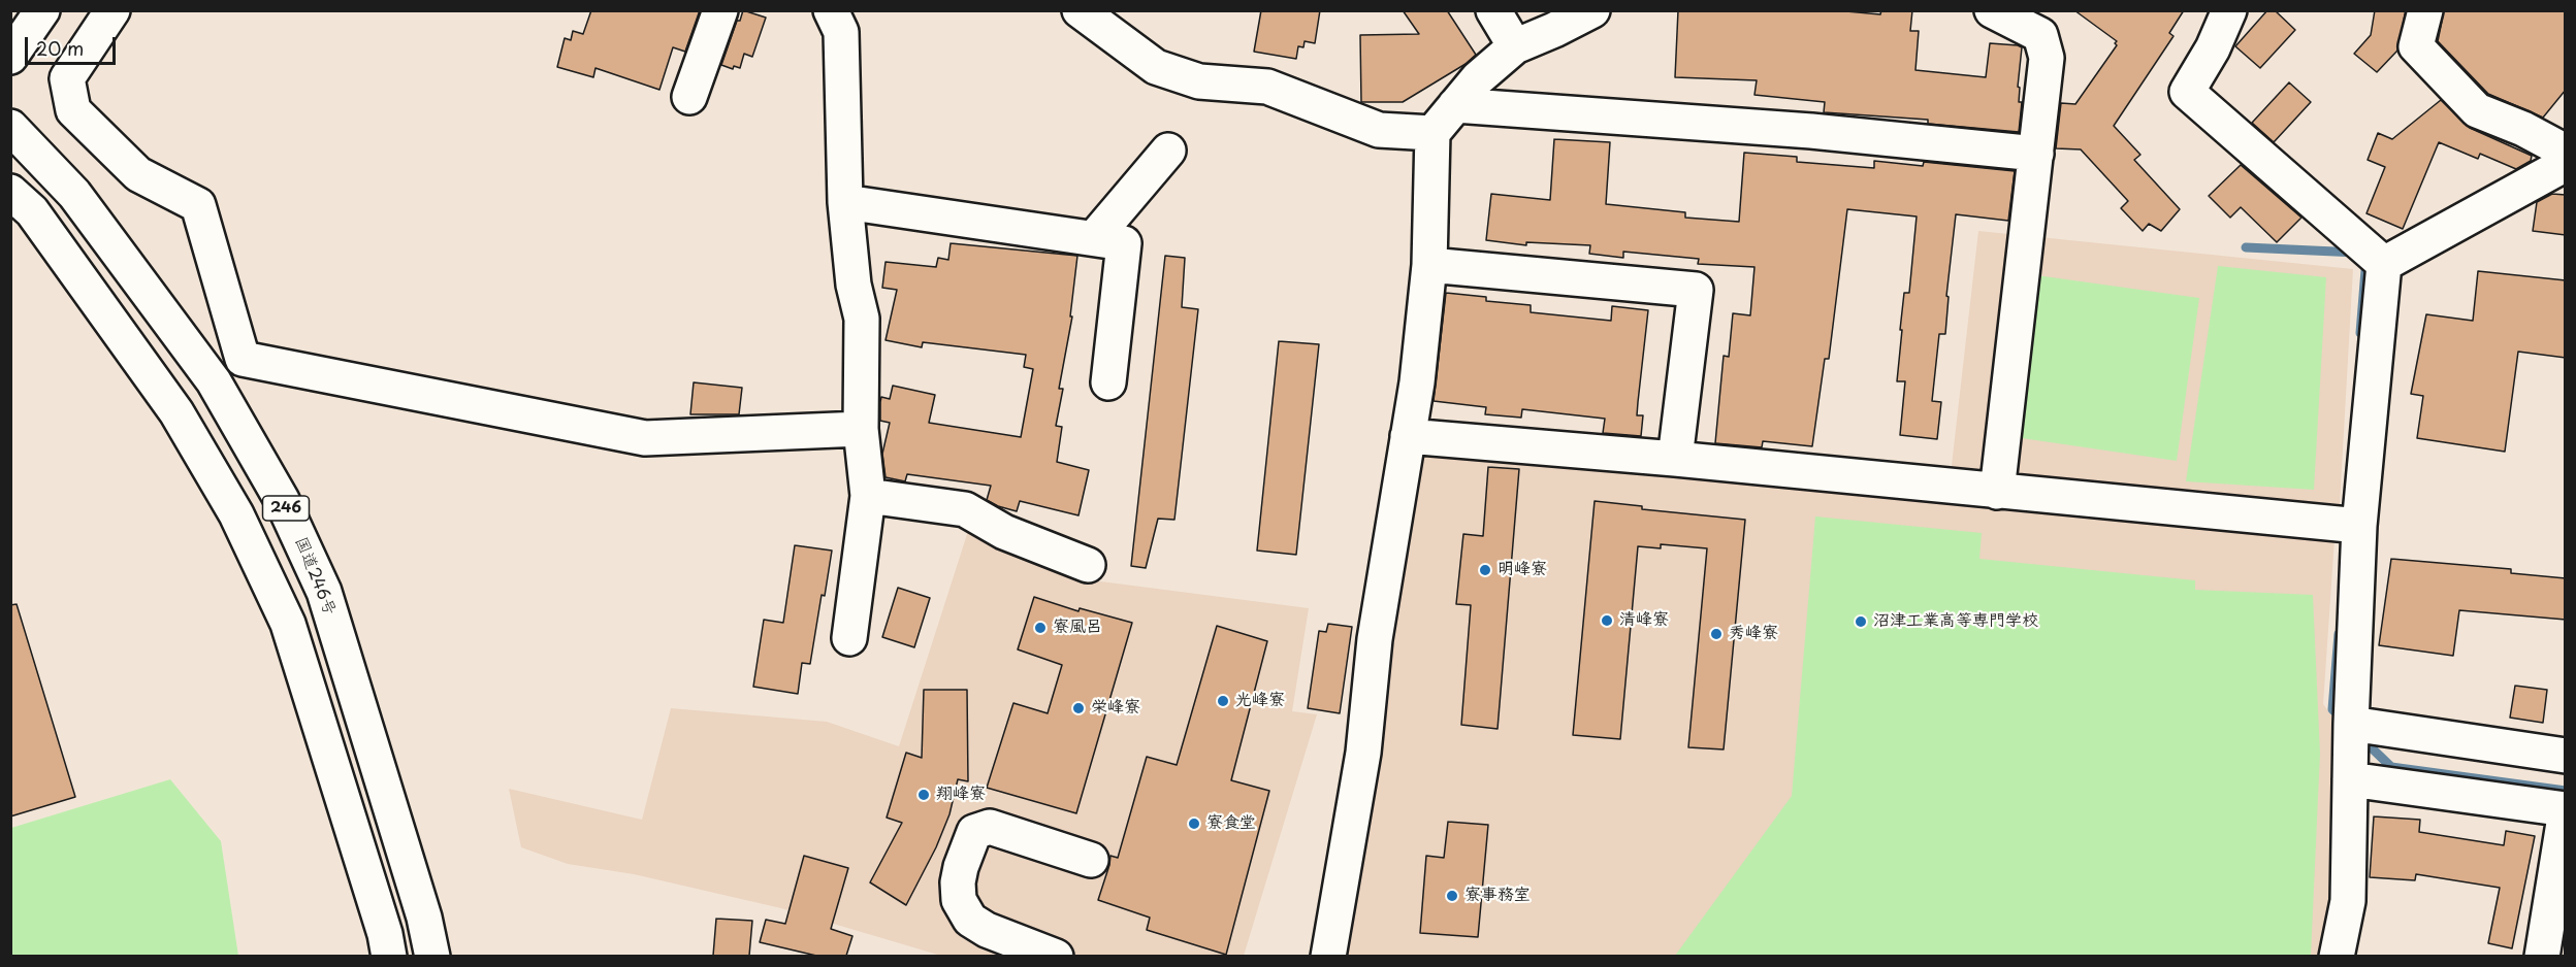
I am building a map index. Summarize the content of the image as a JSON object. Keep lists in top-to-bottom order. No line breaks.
{"streets":{"main road":["246","国道246号"]},"places":["明峰寮","清峰寮","沼津工業高等専門学校","寮風呂","秀峰寮","光峰寮","栄峰寮","翔峰寮","寮食堂","寮事務室"],"scale_bar":"20 m"}
